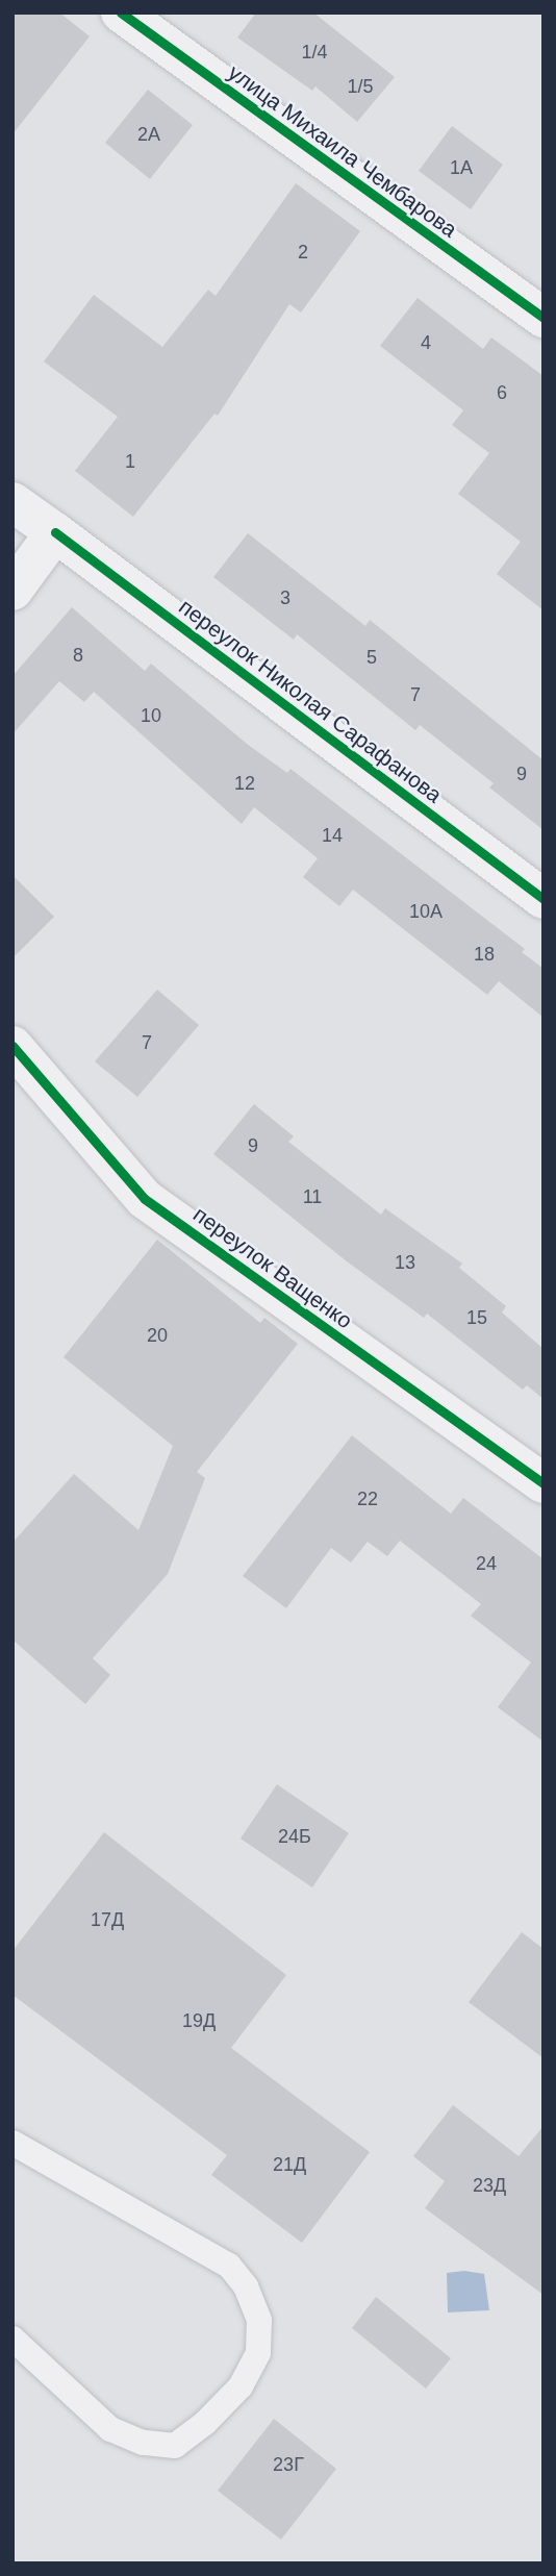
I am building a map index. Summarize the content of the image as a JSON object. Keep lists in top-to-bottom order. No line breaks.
{"streets":{"street":["улица Михаила Чембарова","переулок Николая Сарафанова","переулок Ващенко"]},"house_numbers":["1/4","1/5","2А","1А","2","4","6","1","3","8","5","7","10","9","12","14","10А","18","7","9","11","13","15","20","22","24","24Б","17Д","19Д","21Д","23Д","23Г"]}
